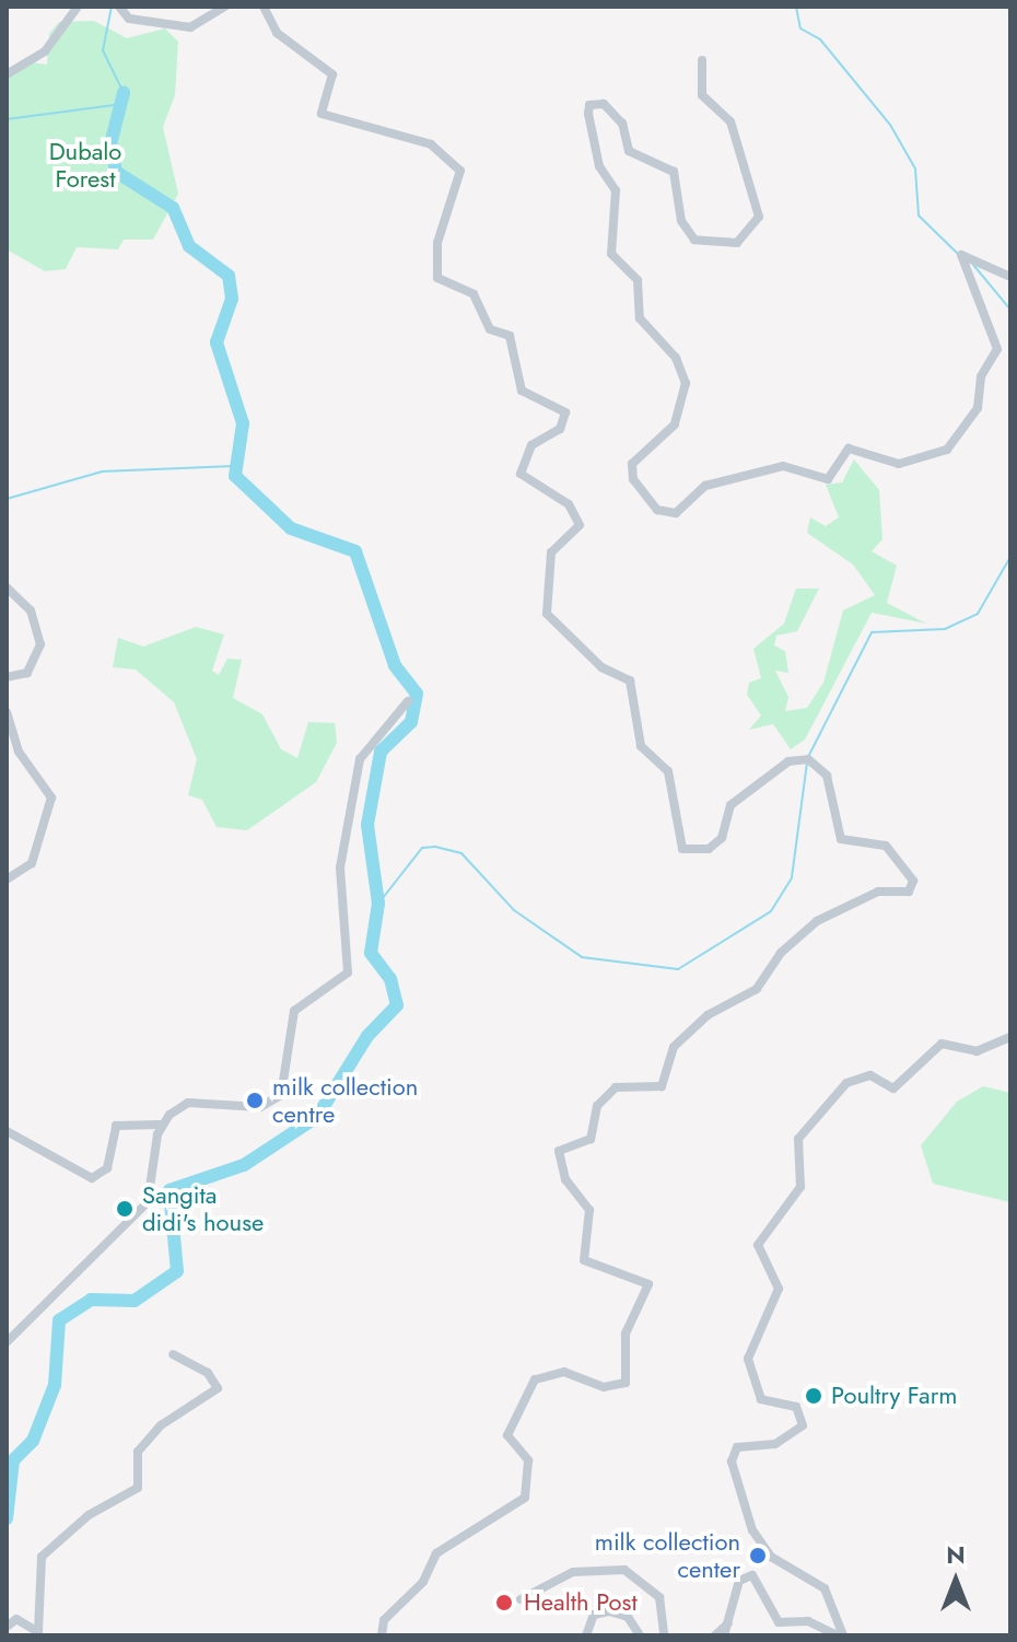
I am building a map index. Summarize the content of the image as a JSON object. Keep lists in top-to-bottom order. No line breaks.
{"parks":["Dubalo Forest"],"places":["milk collection centre","Sangita didi's house","Poultry Farm","milk collection center","Health Post"],"north":"top"}
